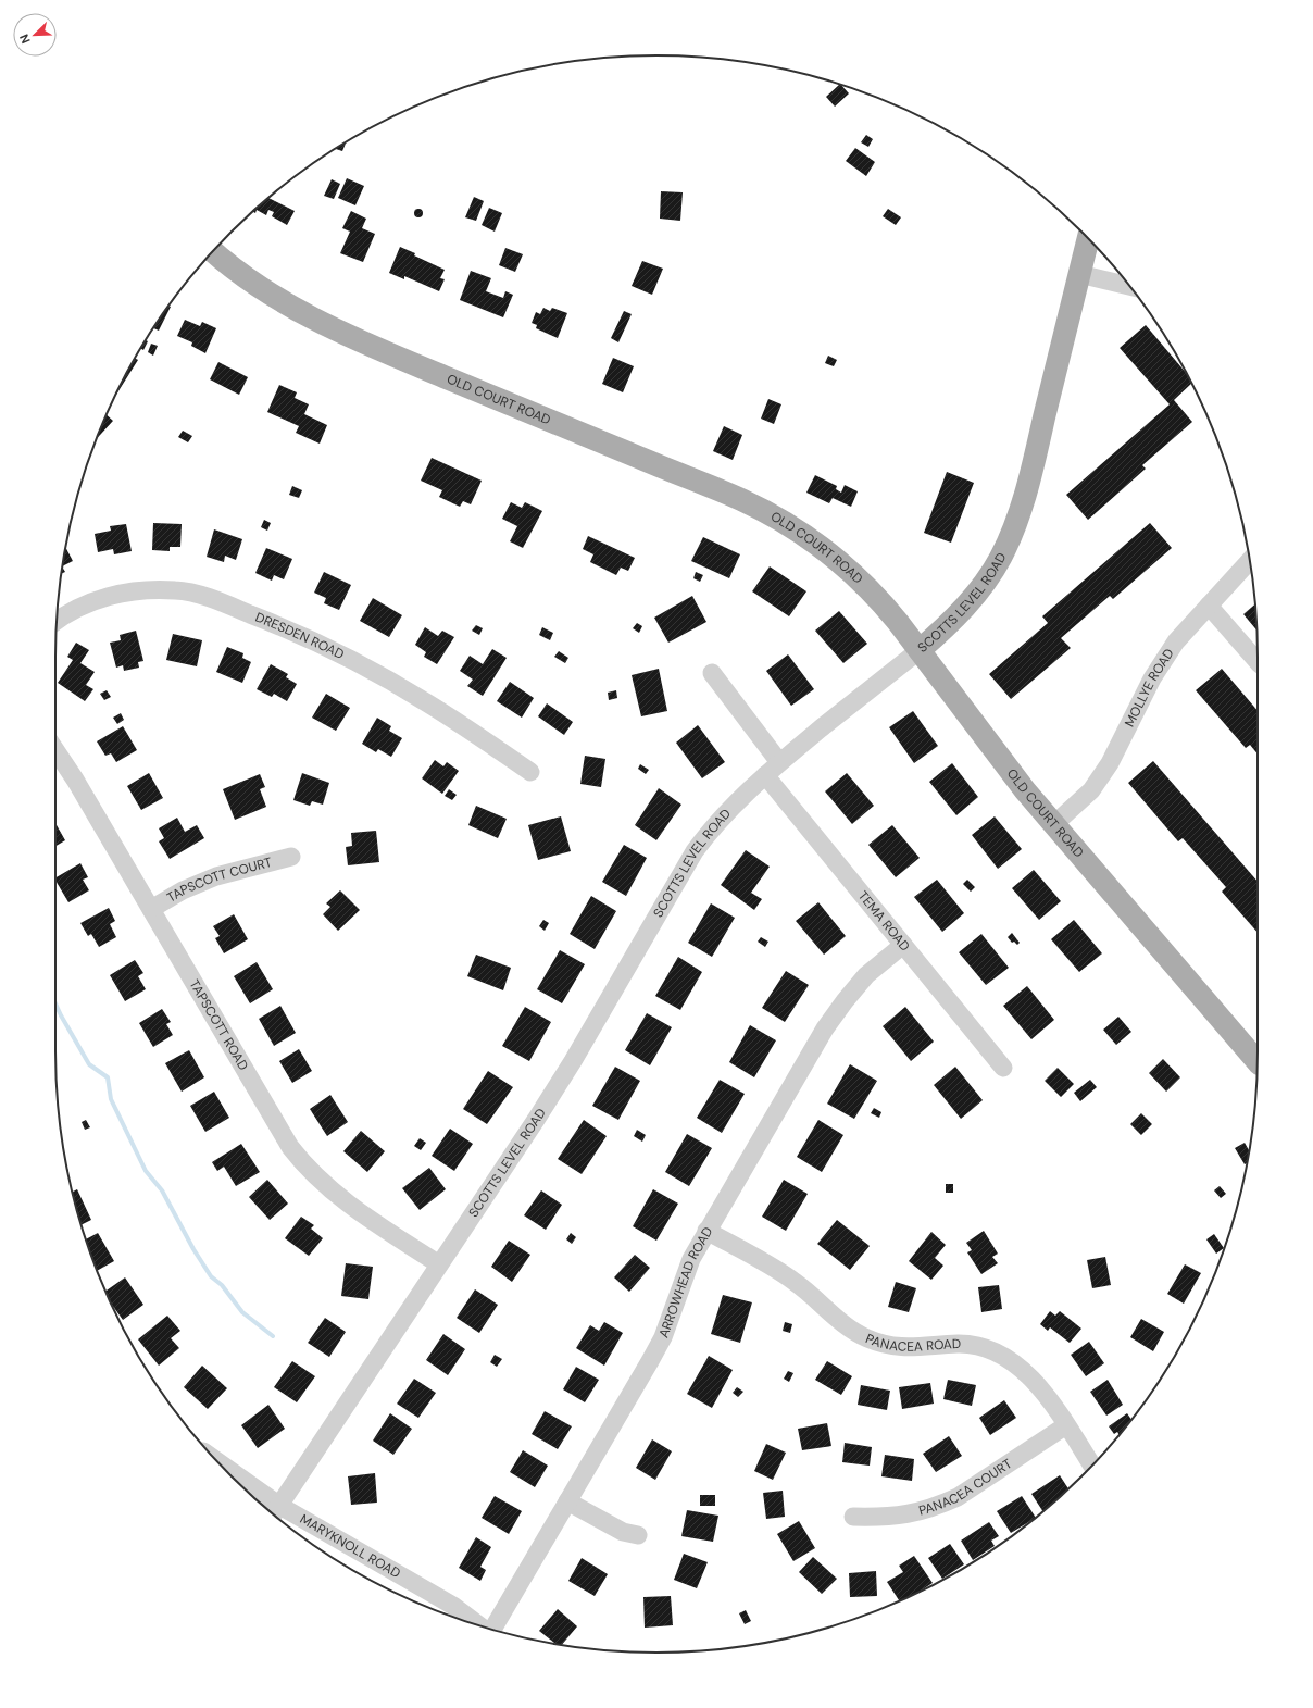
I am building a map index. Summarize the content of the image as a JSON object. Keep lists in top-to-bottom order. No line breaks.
{"streets":{"main road":["OLD COURT ROAD","SCOTTS LEVEL ROAD"],"street":["DRESDEN ROAD","MOLLYE ROAD","TAPSCOTT COURT","TEMA ROAD","TAPSCOTT ROAD","ARROWHEAD ROAD","PANACEA ROAD","PANACEA COURT","MARYKNOLL ROAD"]},"crossings":[["OLD COURT ROAD","SCOTTS LEVEL ROAD"],["OLD COURT ROAD","MOLLYE ROAD"],["SCOTTS LEVEL ROAD","TEMA ROAD"],["SCOTTS LEVEL ROAD","TAPSCOTT ROAD"],["SCOTTS LEVEL ROAD","MARYKNOLL ROAD"],["TAPSCOTT COURT","TAPSCOTT ROAD"],["TEMA ROAD","ARROWHEAD ROAD"],["ARROWHEAD ROAD","PANACEA ROAD"],["PANACEA ROAD","PANACEA COURT"]],"north":"bottom left"}
